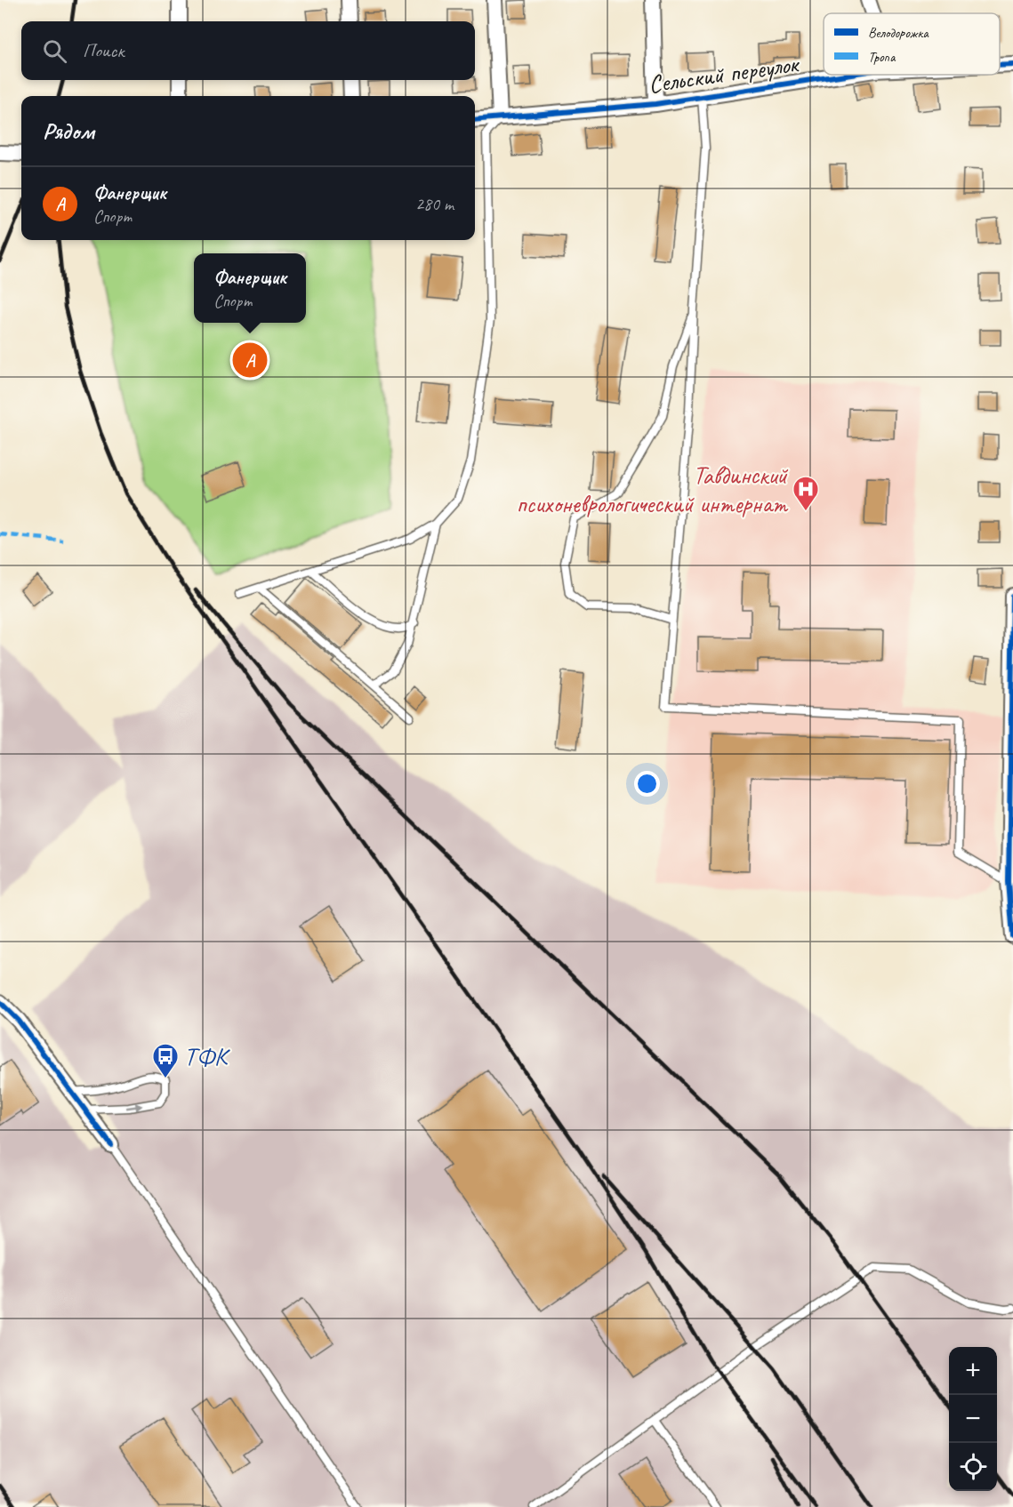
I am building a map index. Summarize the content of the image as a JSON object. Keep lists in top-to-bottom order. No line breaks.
{"streets":{"street":["Сельский переулок"]},"places":{"hospital":["Тавдинский психоневрологический интернат"],"bus stop":["ТФК"]},"legend":["Велодорожка","Тропа"],"page":{"search":"Поиск","heading":"Рядом","list":[{"mark":"A","name":"Фанерщик","note":"Спорт","value":"280 m"}],"popup":["Фанерщик","Спорт"],"pins":"A","map_buttons":["+","−"]}}
